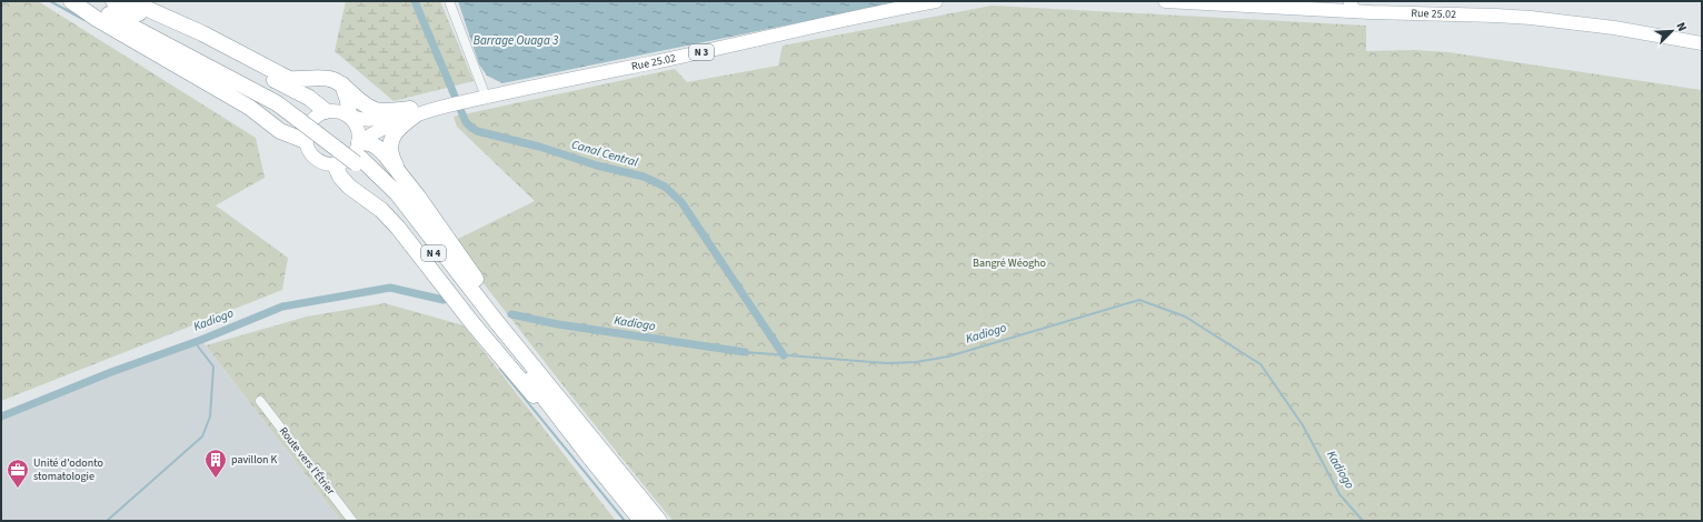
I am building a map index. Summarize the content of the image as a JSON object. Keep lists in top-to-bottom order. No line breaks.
{"streets":{"highway":["N 4"],"main road":["Rue 25.02","N 3"],"street":["Route vers l'Étrier"]},"crossings":[["Rue 25.02","N 3"],["Rue 25.02","N 4"],["N 3","N 4"]],"water":["Barrage Ouaga 3","Canal Central","Kadiogo"],"parks":["Bangré Wéogho"],"places":{"building":["pavillon K"],"office":["Unité d'odonto stomatologie"]},"north":"top right"}
